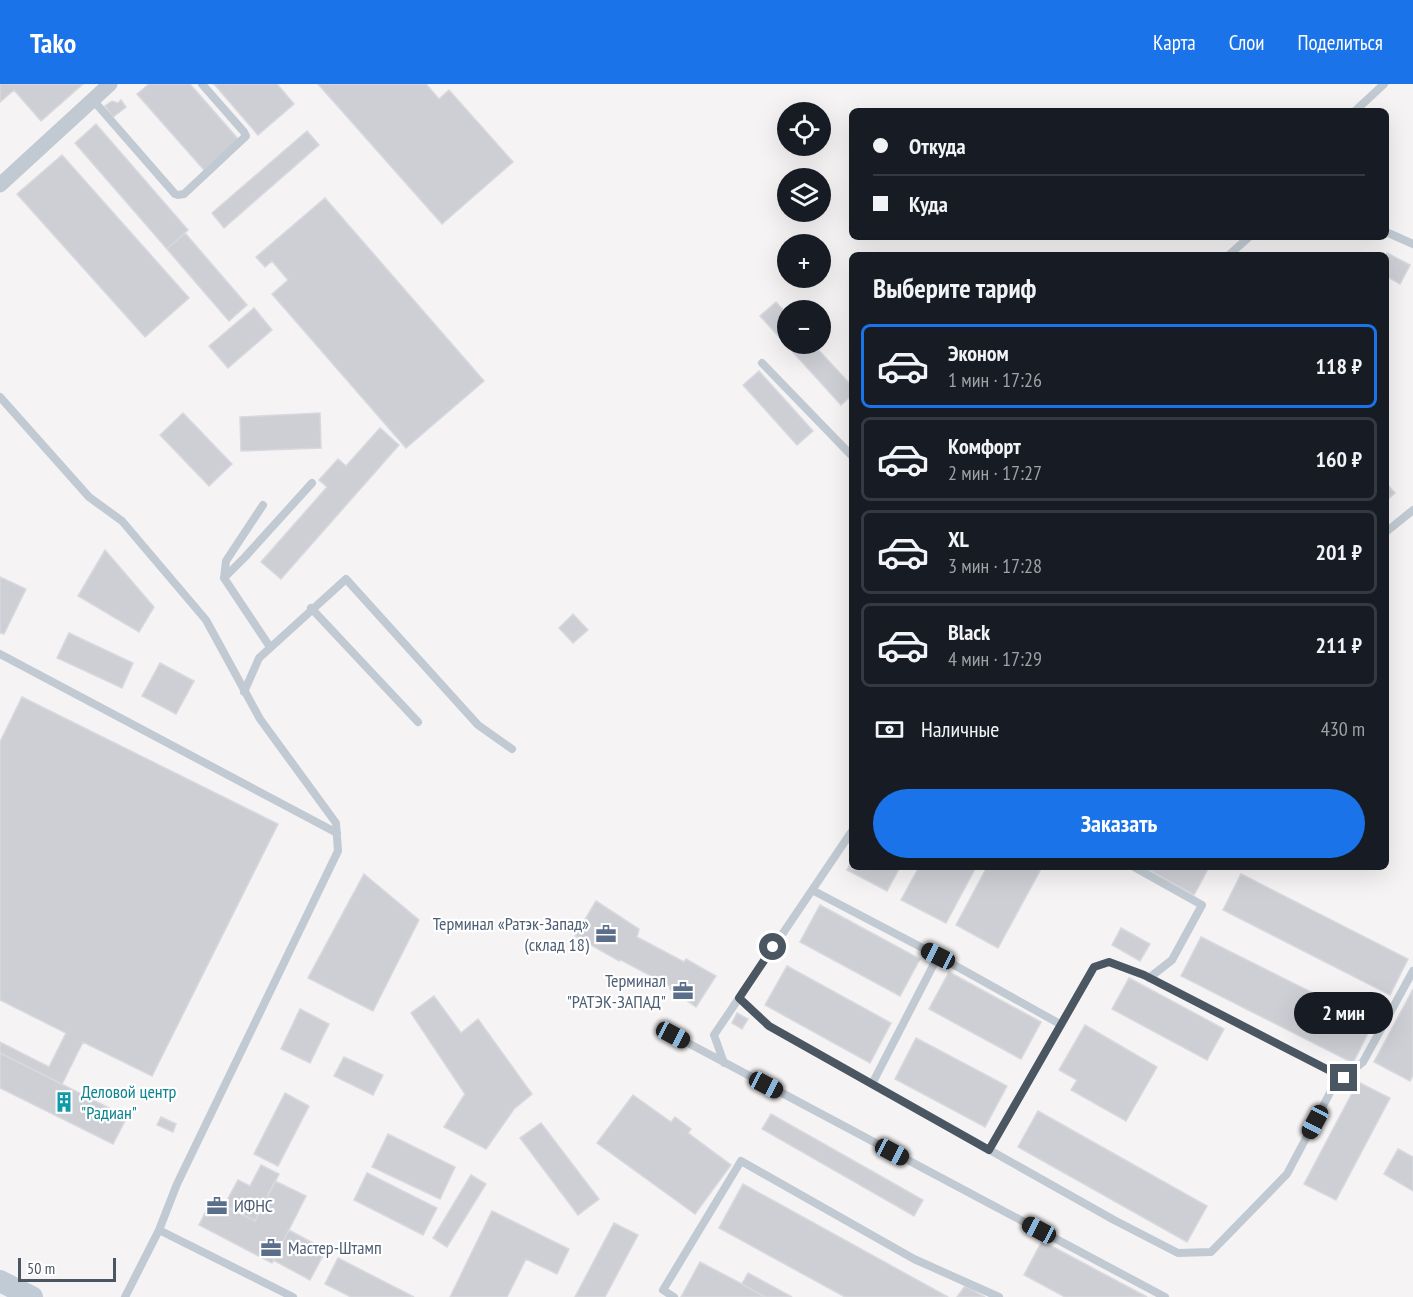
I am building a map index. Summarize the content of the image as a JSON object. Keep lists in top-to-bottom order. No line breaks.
{"places":{"office":["Терминал «Ратэк-Запад» (склад 18)","Терминал \"РАТЭК-ЗАПАД\"","ИФНС","Мастер-Штамп"],"building":["Деловой центр \"Радиан\""]},"scale_bar":"50 m","page":{"header":"Tako","nav":["Карта","Слои","Поделиться"],"map_buttons":["+","−"],"banner":["Откуда","Куда"],"heading":"Выберите тариф","list":[{"name":"Эконом","note":"1 мин · 17:26","value":"118 ₽"},{"name":"Комфорт","note":"2 мин · 17:27","value":"160 ₽"},{"name":"XL","note":"3 мин · 17:28","value":"201 ₽"},{"name":"Black","note":"4 мин · 17:29","value":"211 ₽"}],"pay":["Наличные","430 m"],"buttons":"Заказать","bubble":"2 мин","scale":"50 m"}}
